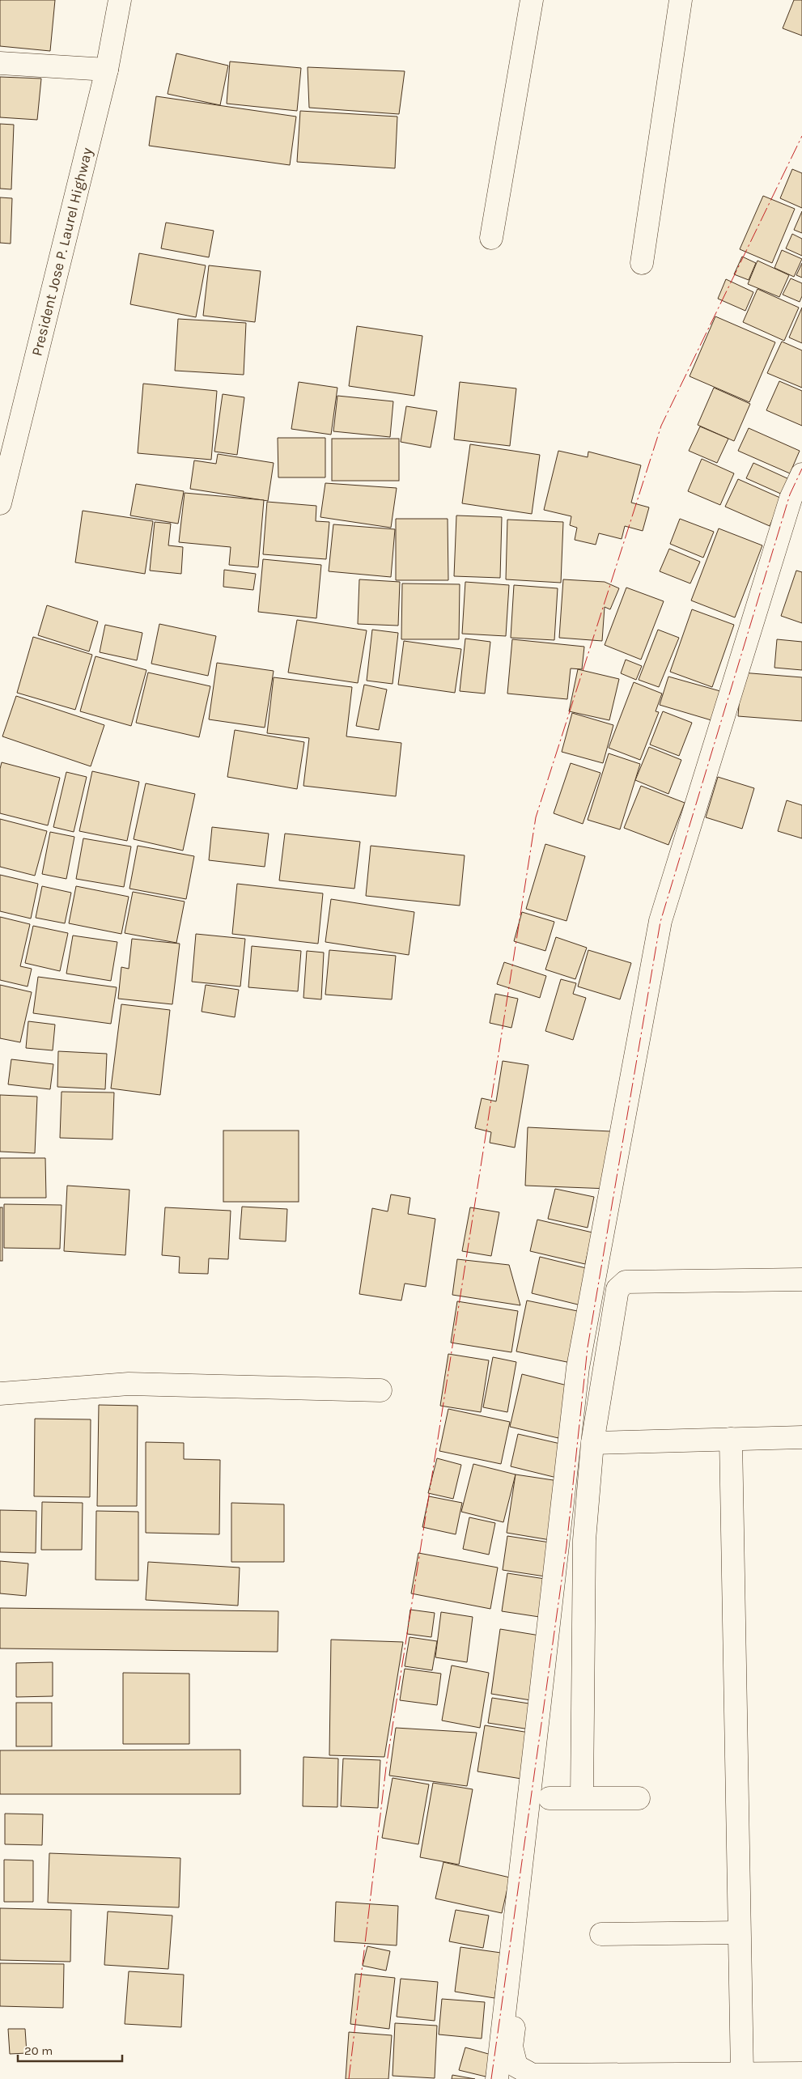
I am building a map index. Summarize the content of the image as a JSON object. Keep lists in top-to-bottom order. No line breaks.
{"streets":{"main road":["President Jose P. Laurel Highway"]},"scale_bar":"20 m"}
